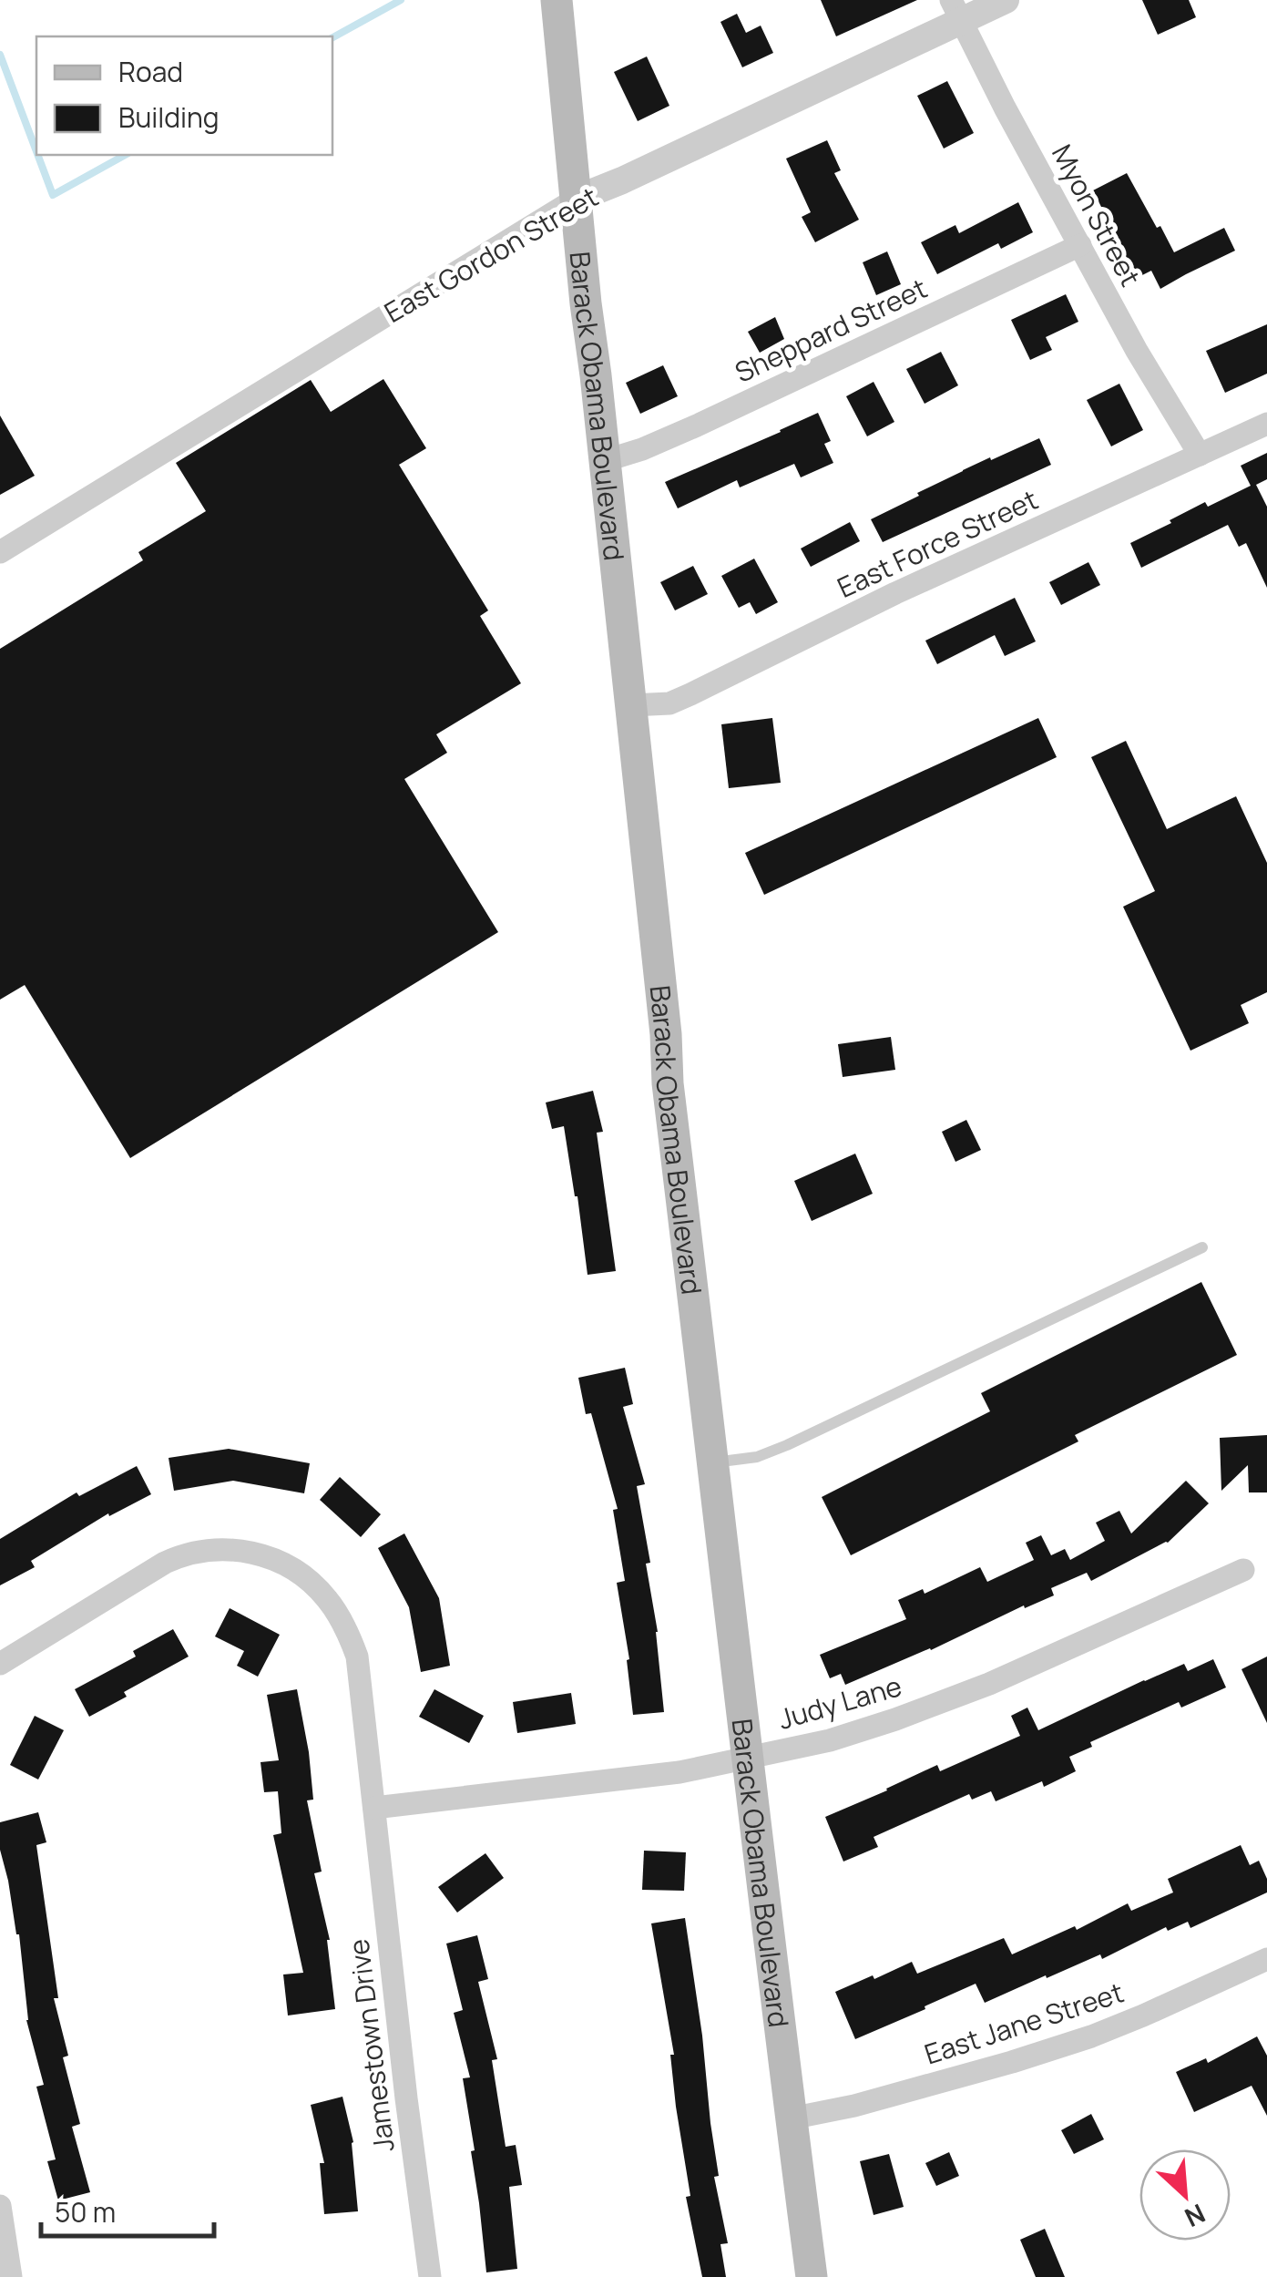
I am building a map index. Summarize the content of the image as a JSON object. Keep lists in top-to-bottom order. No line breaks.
{"streets":{"main road":["Barack Obama Boulevard"],"street":["Myon Street","East Gordon Street","Sheppard Street","East Force Street","Judy Lane","East Jane Street","Jamestown Drive"]},"crossings":[["Myon Street","East Gordon Street"],["Myon Street","Sheppard Street"],["Myon Street","East Force Street"],["East Gordon Street","Barack Obama Boulevard"],["Sheppard Street","Barack Obama Boulevard"],["Barack Obama Boulevard","East Force Street"],["Barack Obama Boulevard","Judy Lane"],["Barack Obama Boulevard","East Jane Street"],["Judy Lane","Jamestown Drive"]],"legend":["Road","Building"],"scale_bar":"50 m","north":"bottom right"}
